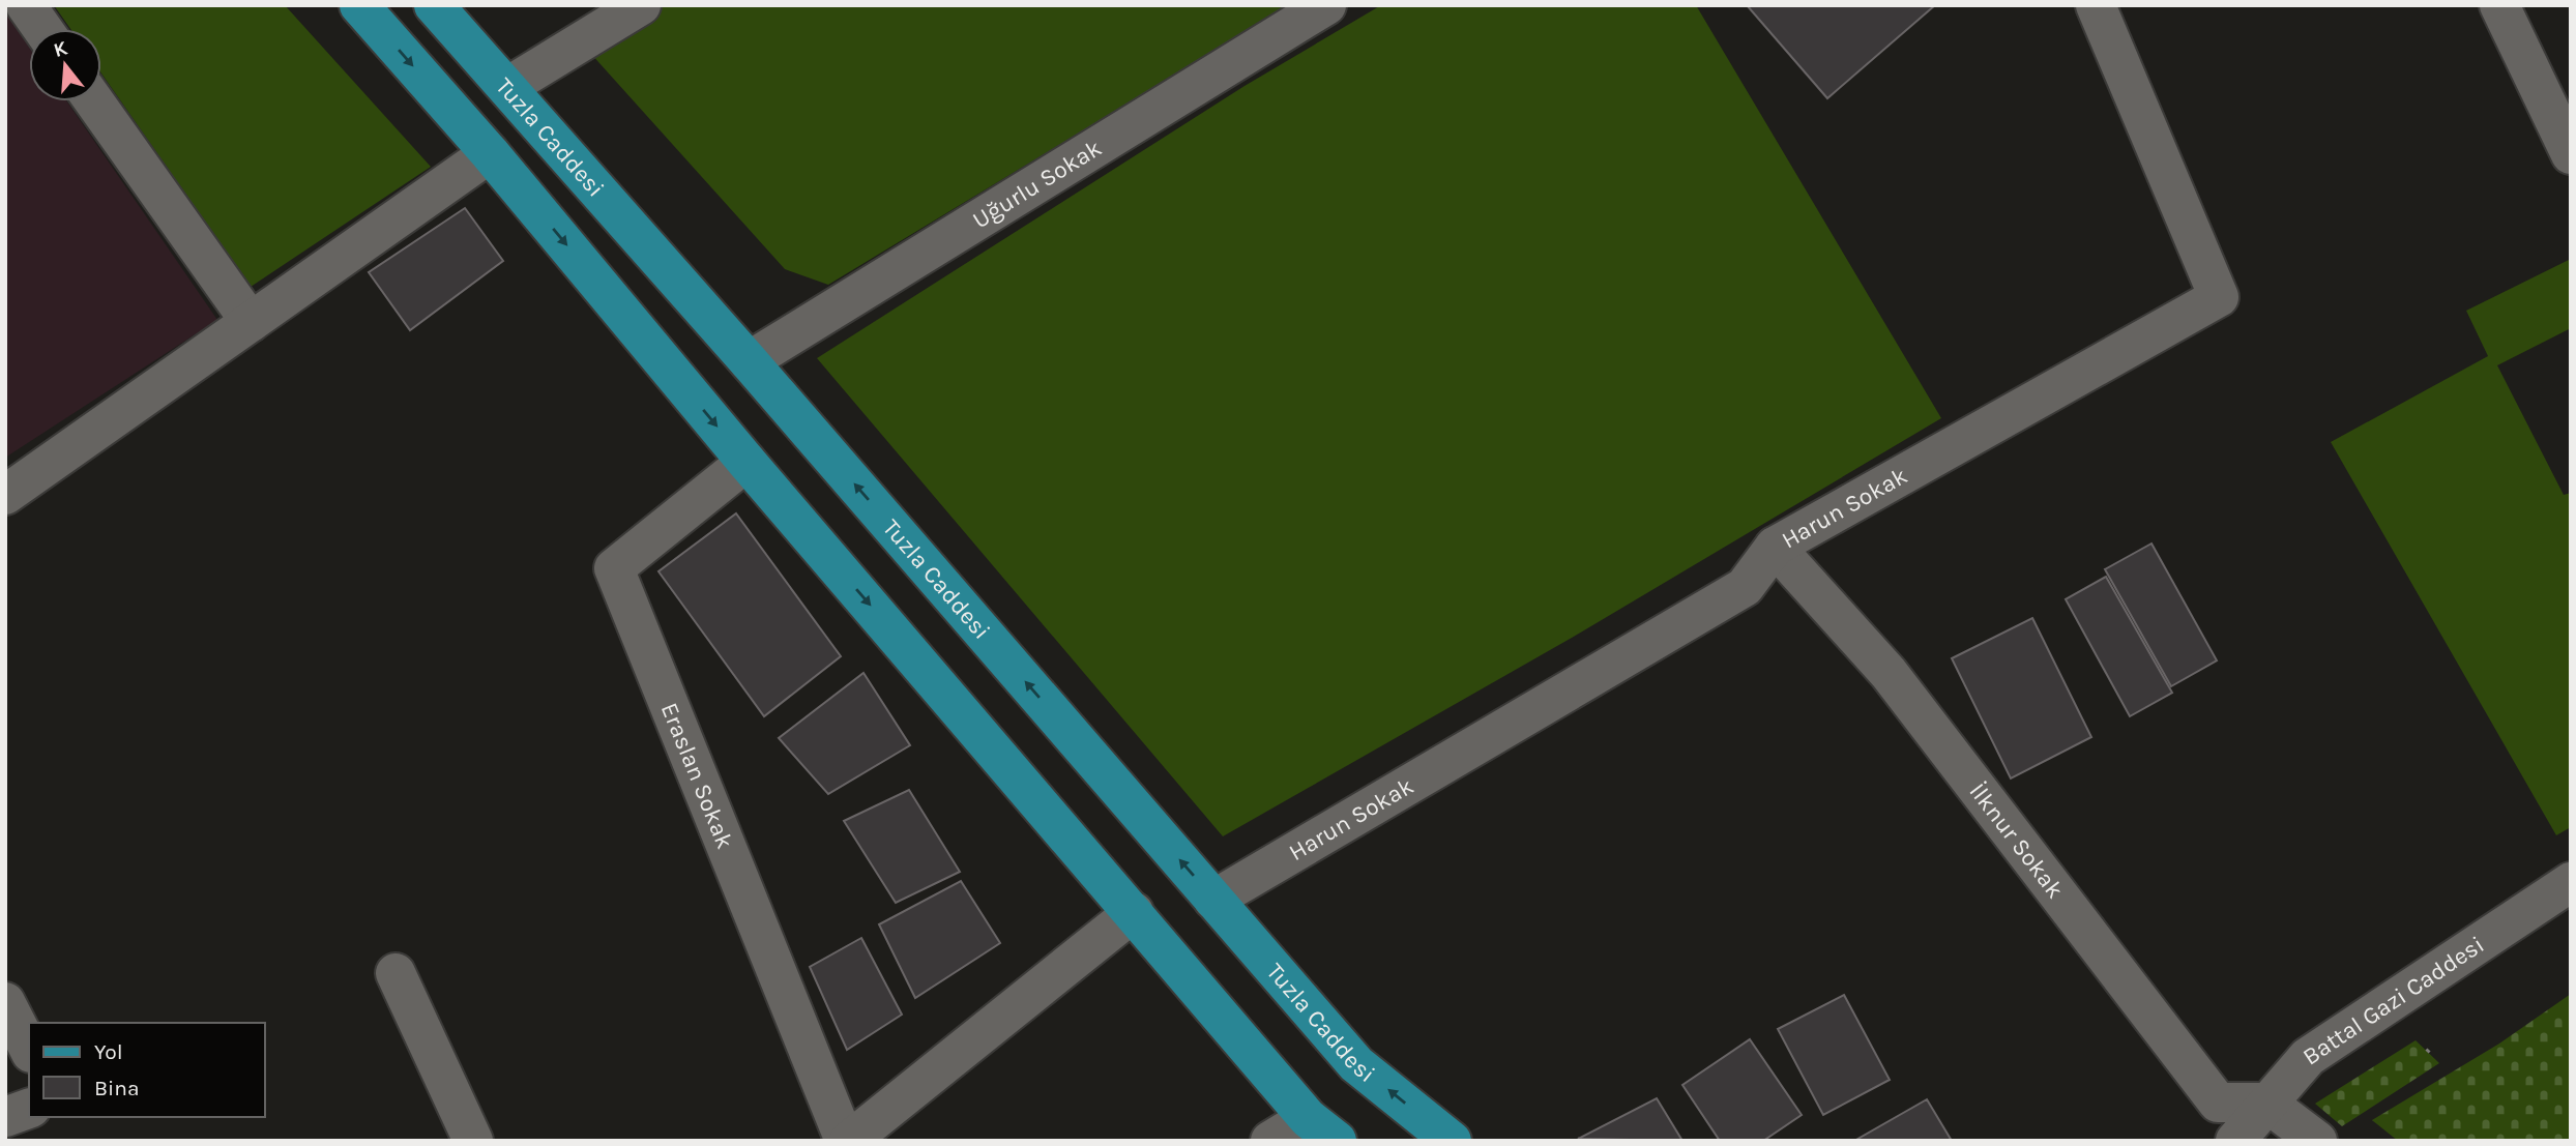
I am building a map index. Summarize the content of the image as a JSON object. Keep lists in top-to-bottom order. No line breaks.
{"streets":{"main road":["Tuzla Caddesi"],"street":["Uğurlu Sokak","Harun Sokak","Eraslan Sokak","İlknur Sokak","Battal Gazi Caddesi"]},"crossings":[["Tuzla Caddesi","Uğurlu Sokak"],["Tuzla Caddesi","Harun Sokak"],["Harun Sokak","İlknur Sokak"],["İlknur Sokak","Battal Gazi Caddesi"]],"legend":["Yol","Bina"],"north":"top"}
